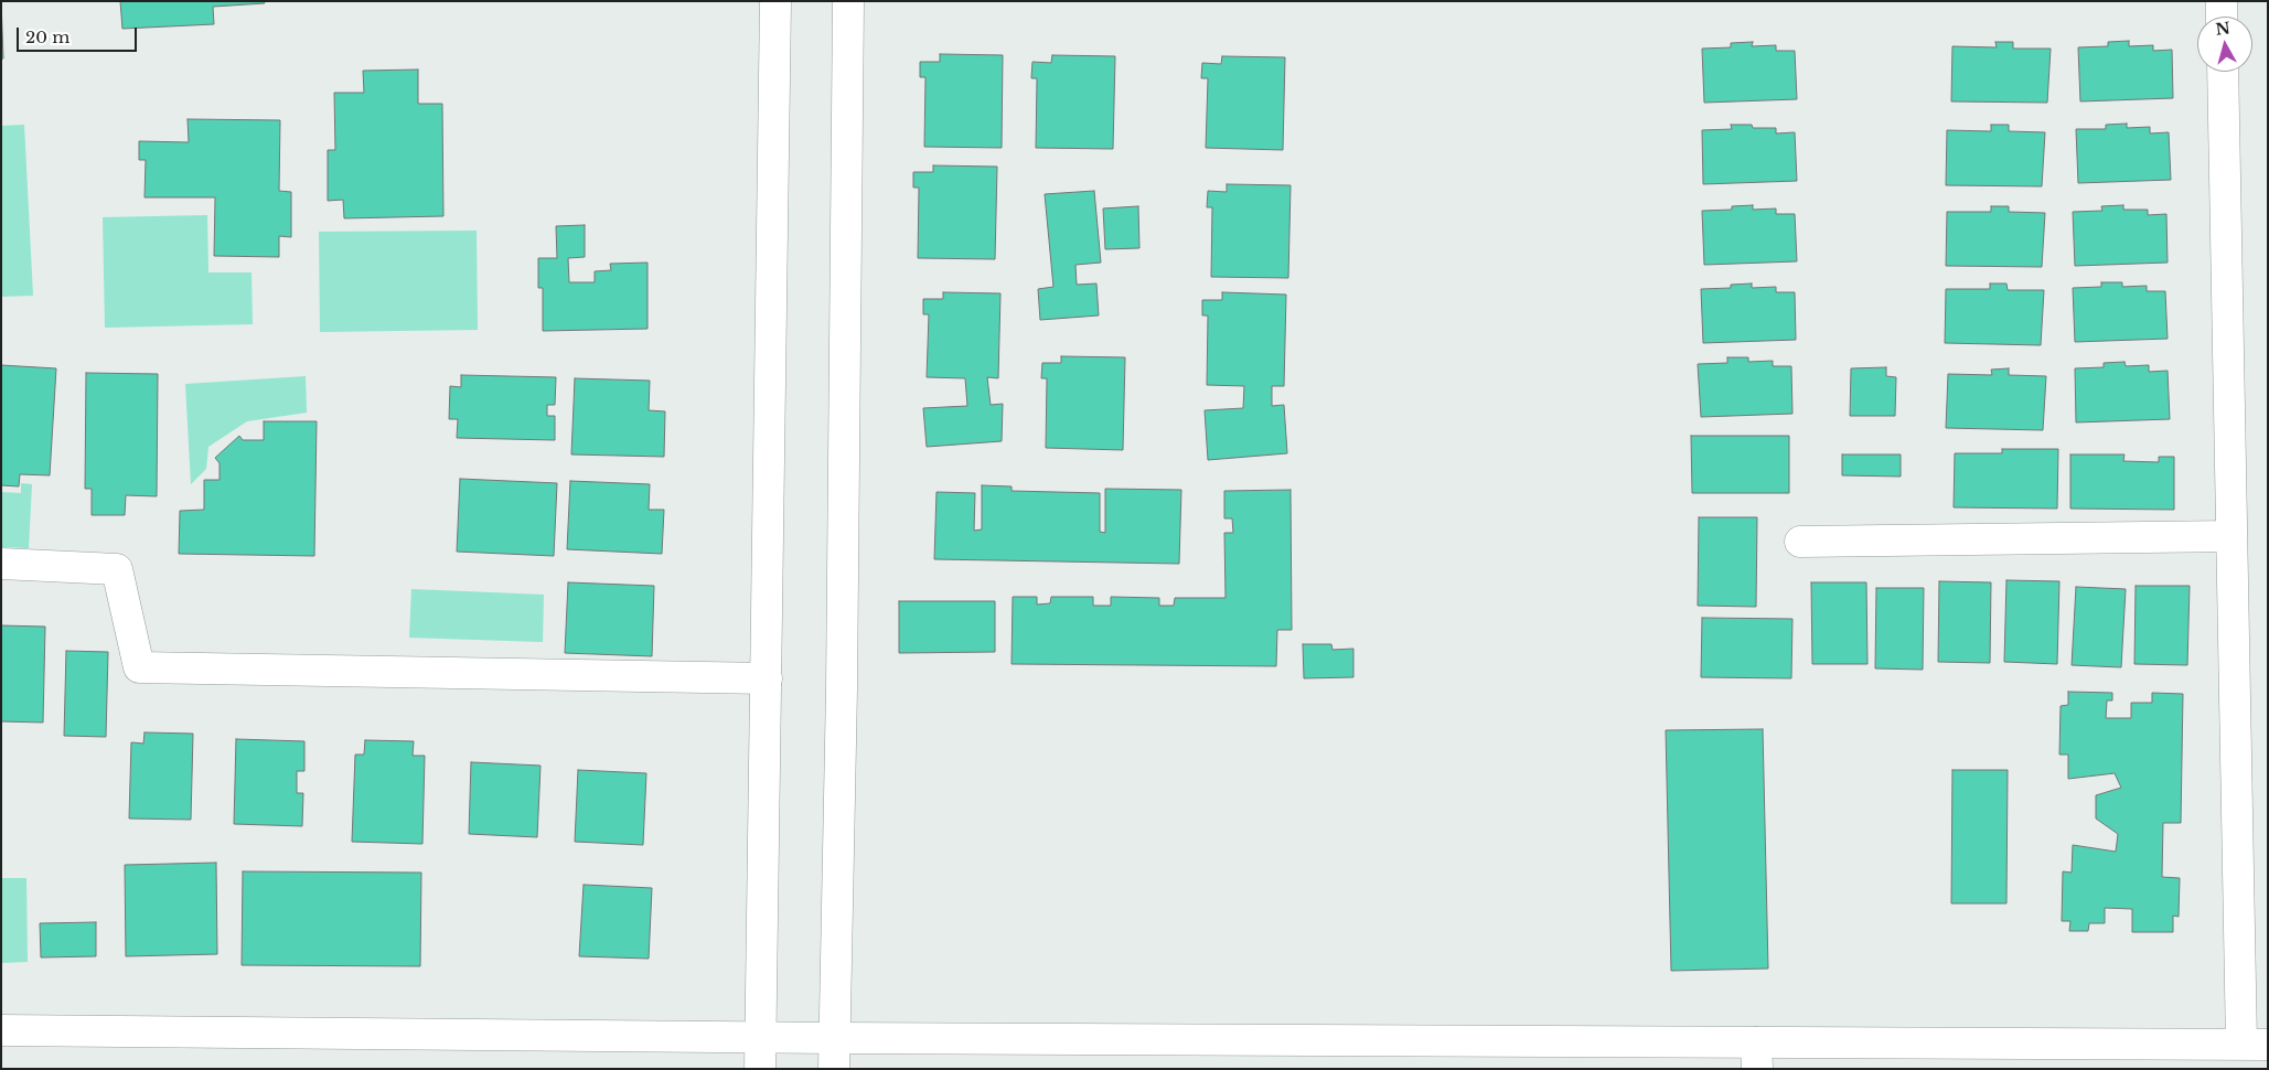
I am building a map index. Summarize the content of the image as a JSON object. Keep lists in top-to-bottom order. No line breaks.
{"scale_bar":"20 m","north":"top"}
